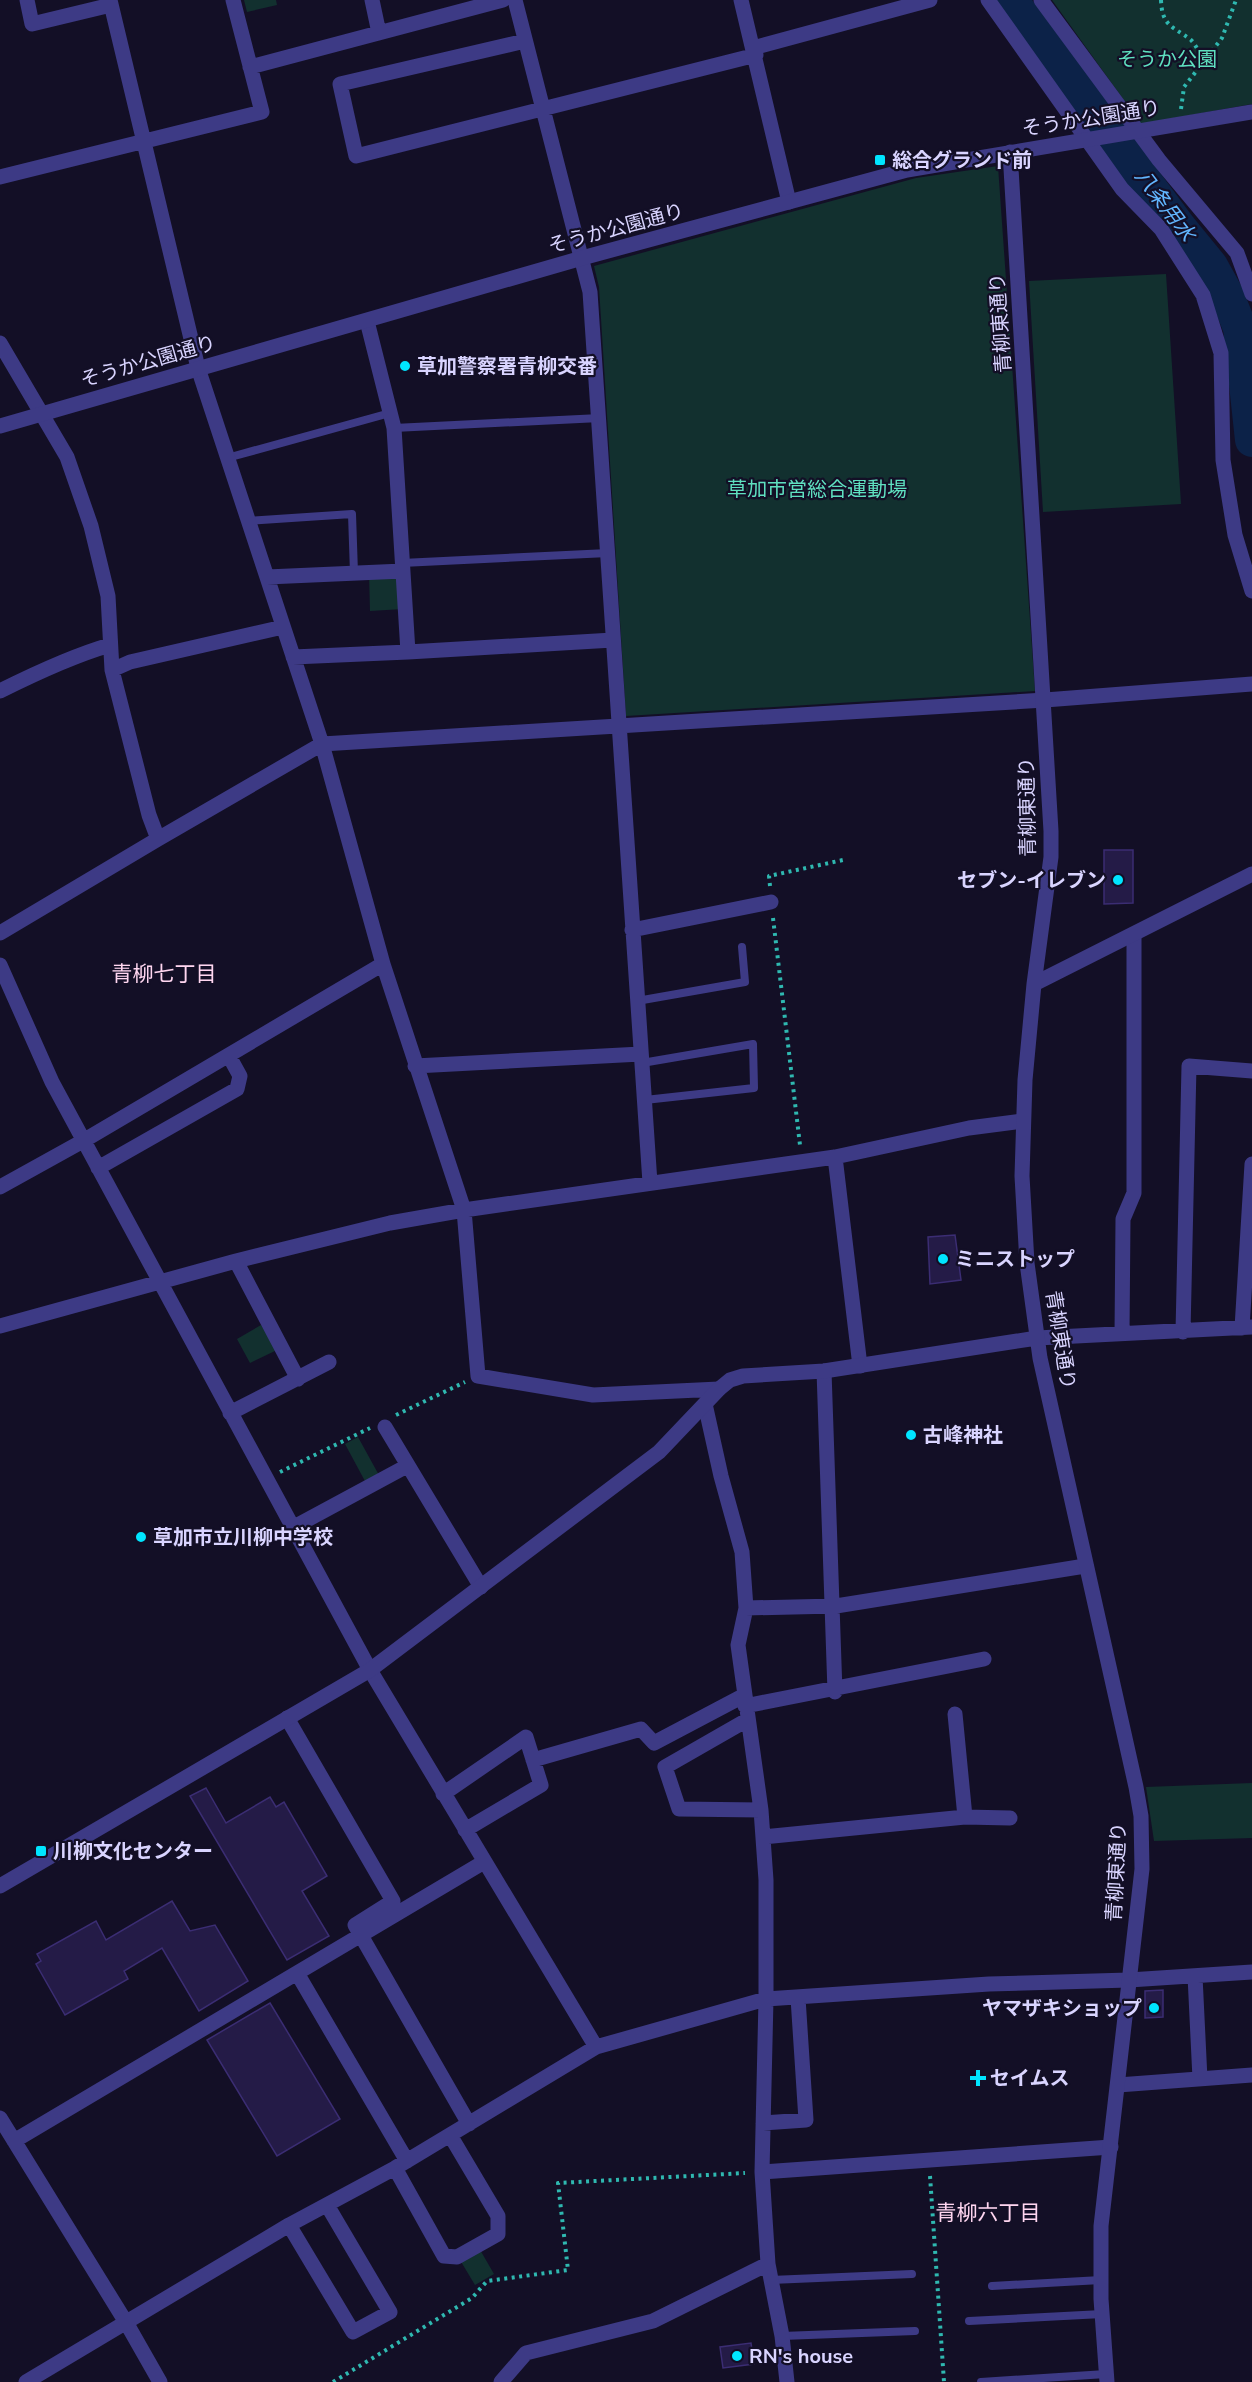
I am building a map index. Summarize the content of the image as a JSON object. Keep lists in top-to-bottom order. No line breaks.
{"streets":{"street":["そうか公園通り","青柳東通り"]},"crossings":[["そうか公園通り","青柳東通り"]],"districts":["青柳七丁目","青柳六丁目"],"water":["八条用水"],"parks":["そうか公園","草加市営総合運動場"],"places":{"transit":["総合グランド前","川柳文化センター"],"other":["草加警察署青柳交番","セブン-イレブン","ミニストップ","古峰神社","草加市立川柳中学校","ヤマザキショップ","RN's house"],"health":["セイムス"]}}
